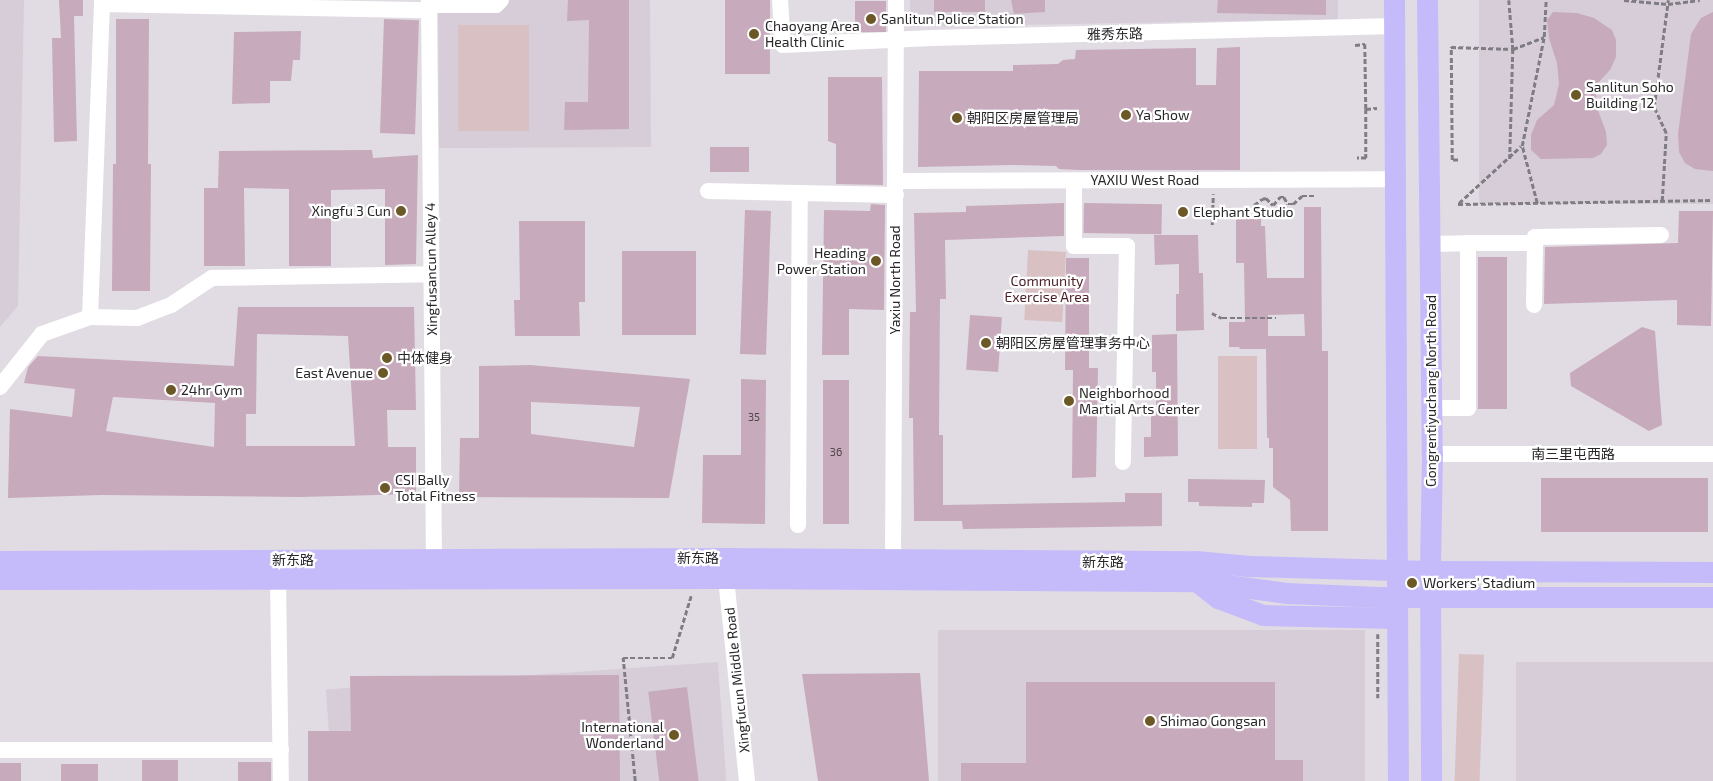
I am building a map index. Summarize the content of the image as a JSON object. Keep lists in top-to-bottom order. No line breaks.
{"streets":{"main road":["Gongrentiyuchang North Road","新东路"],"street":["雅秀东路","YAXIU West Road","Xingfusancun Alley 4","Yaxiu North Road","南三里屯西路","Xingfucun Middle Road"]},"crossings":[["雅秀东路","Yaxiu North Road"],["YAXIU West Road","Yaxiu North Road"],["Xingfusancun Alley 4","新东路"],["Yaxiu North Road","新东路"],["Gongrentiyuchang North Road","南三里屯西路"],["Gongrentiyuchang North Road","新东路"],["新东路","Xingfucun Middle Road"]],"parks":["Community Exercise Area"],"places":["Sanlitun Police Station","Chaoyang Area Health Clinic","Sanlitun Soho Building 12","Ya Show","朝阳区房屋管理局","Xingfu 3 Cun","Elephant Studio","Heading Power Station","朝阳区房屋管理事务中心","中体健身","East Avenue","24hr Gym","Neighborhood Martial Arts Center","CSI Bally Total Fitness","Workers' Stadium","Shimao Gongsan","International Wonderland"],"house_numbers":["35","36"]}
